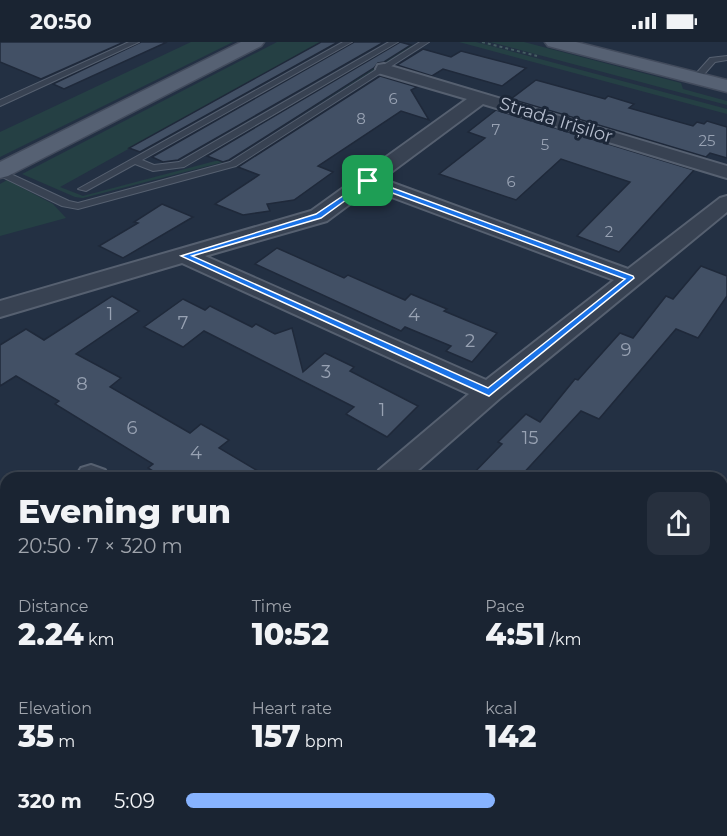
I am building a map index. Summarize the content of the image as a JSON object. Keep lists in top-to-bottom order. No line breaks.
{"streets":{"street":["Strada Irișilor"]},"house_numbers":["6","8","7","25","5","6","2","1","4","7","2","9","3","8","1","6","15","4"],"page":{"status":"20:50","heading":["Evening run","20:50 · 7 × 320 m"],"stats":[["Distance","2.24 km"],["Time","10:52"],["Pace","4:51 /km"],["Elevation","35 m"],["Heart rate","157 bpm"],["kcal","142"]],"list":[{"name":"320 m","note":"5:09"}]}}
